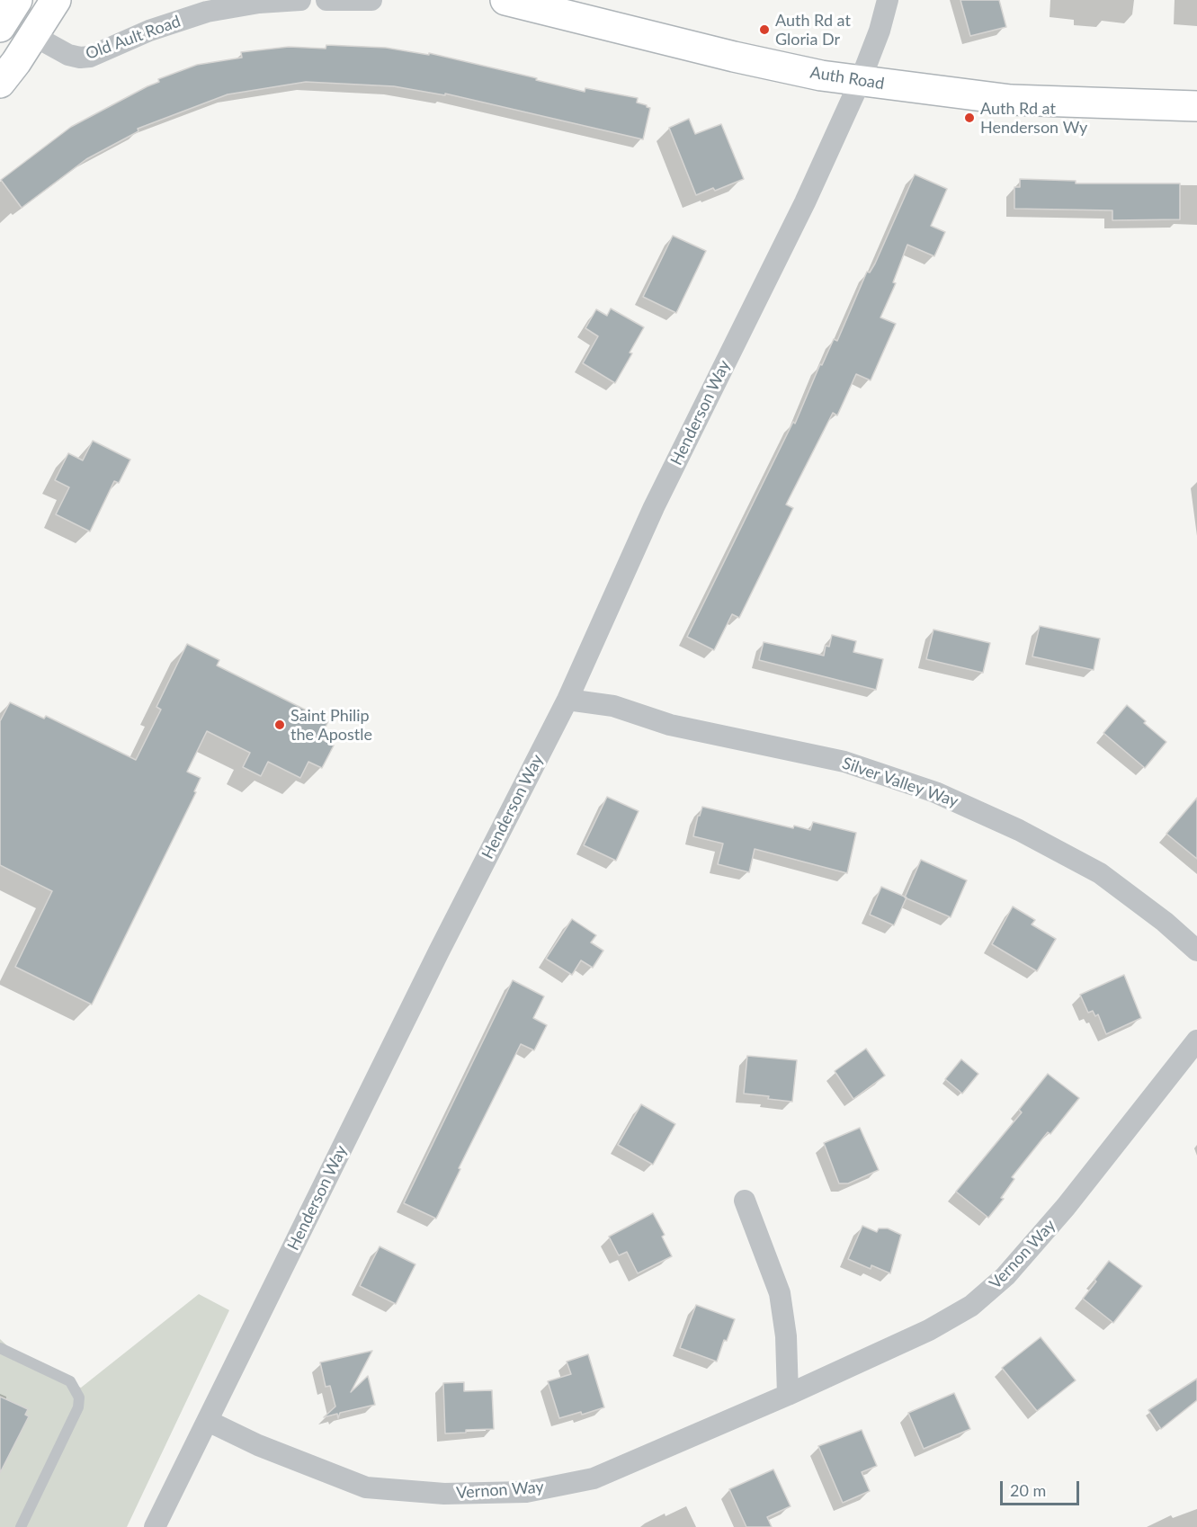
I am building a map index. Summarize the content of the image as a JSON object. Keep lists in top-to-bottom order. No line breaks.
{"streets":{"main road":["Auth Road"],"street":["Old Ault Road","Henderson Way","Silver Valley Way","Vernon Way"]},"crossings":[["Auth Road","Henderson Way"],["Henderson Way","Silver Valley Way"],["Henderson Way","Vernon Way"]],"places":["Auth Rd at Gloria Dr","Auth Rd at Henderson Wy","Saint Philip the Apostle"],"scale_bar":"20 m"}
